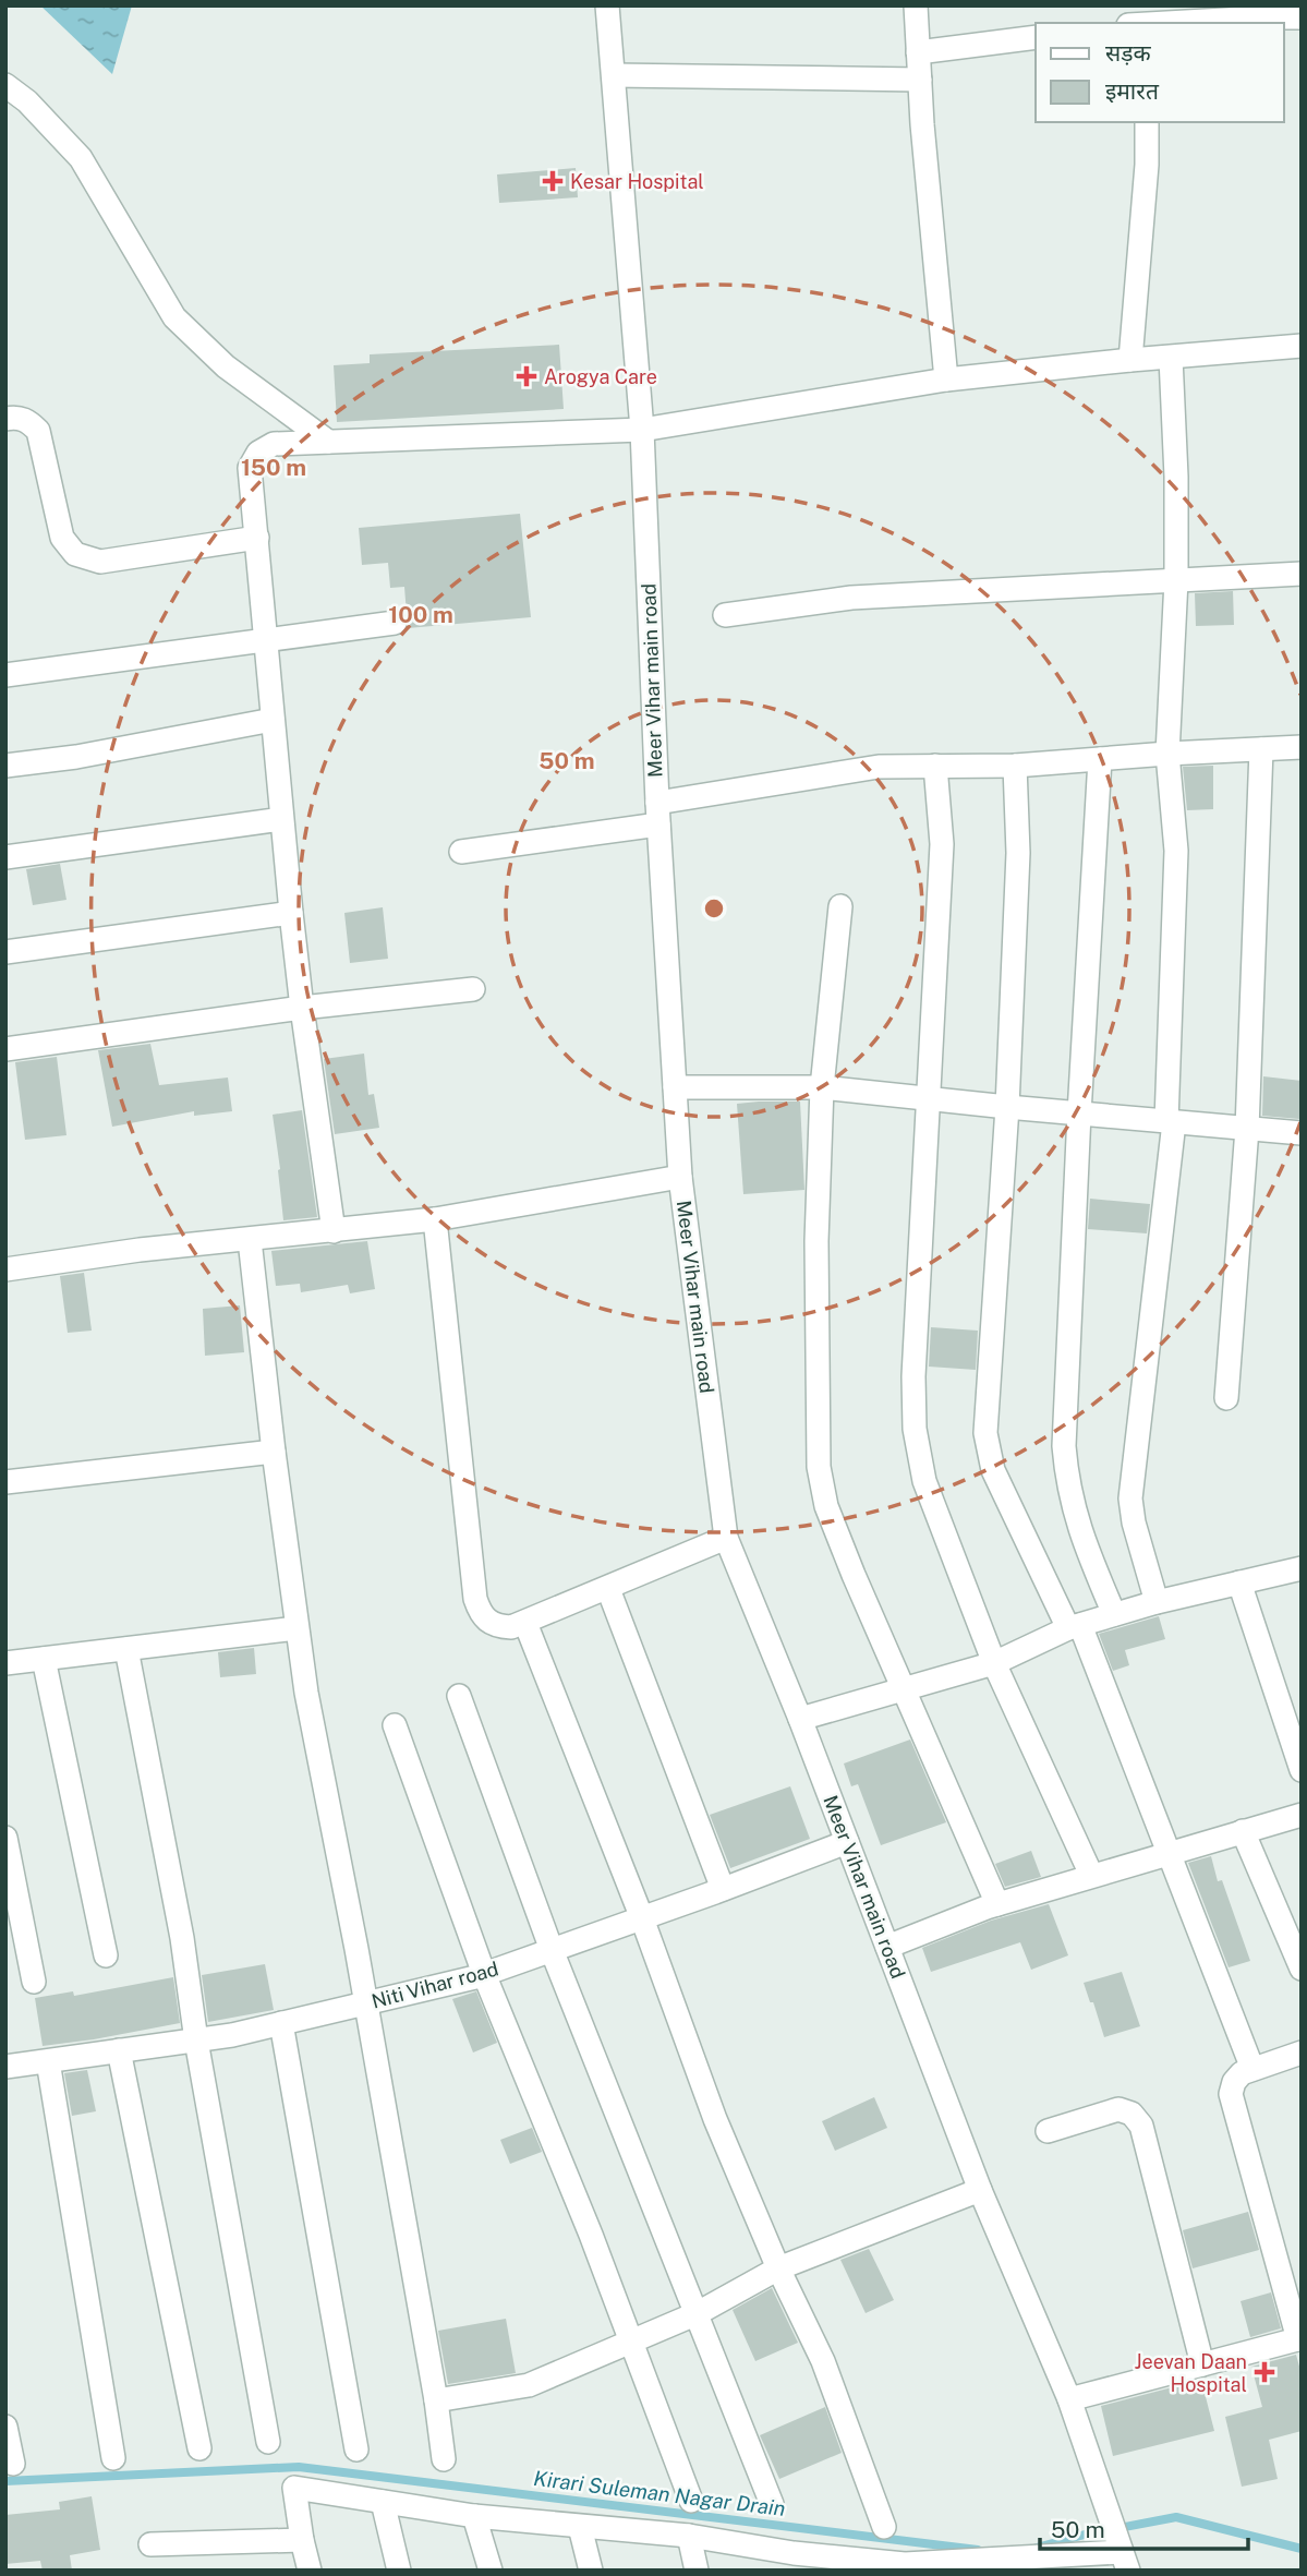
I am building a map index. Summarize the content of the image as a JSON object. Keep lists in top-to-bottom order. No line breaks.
{"streets":{"street":["Meer Vihar main road","Niti Vihar road"]},"crossings":[["Meer Vihar main road","Niti Vihar road"]],"water":["Kirari Suleman Nagar Drain"],"places":{"health":["Kesar Hospital","Arogya Care","Jeevan Daan Hospital"]},"legend":["सड़क","इमारत"],"scale_bar":"50 m","rings":["150 m","100 m","50 m"]}
